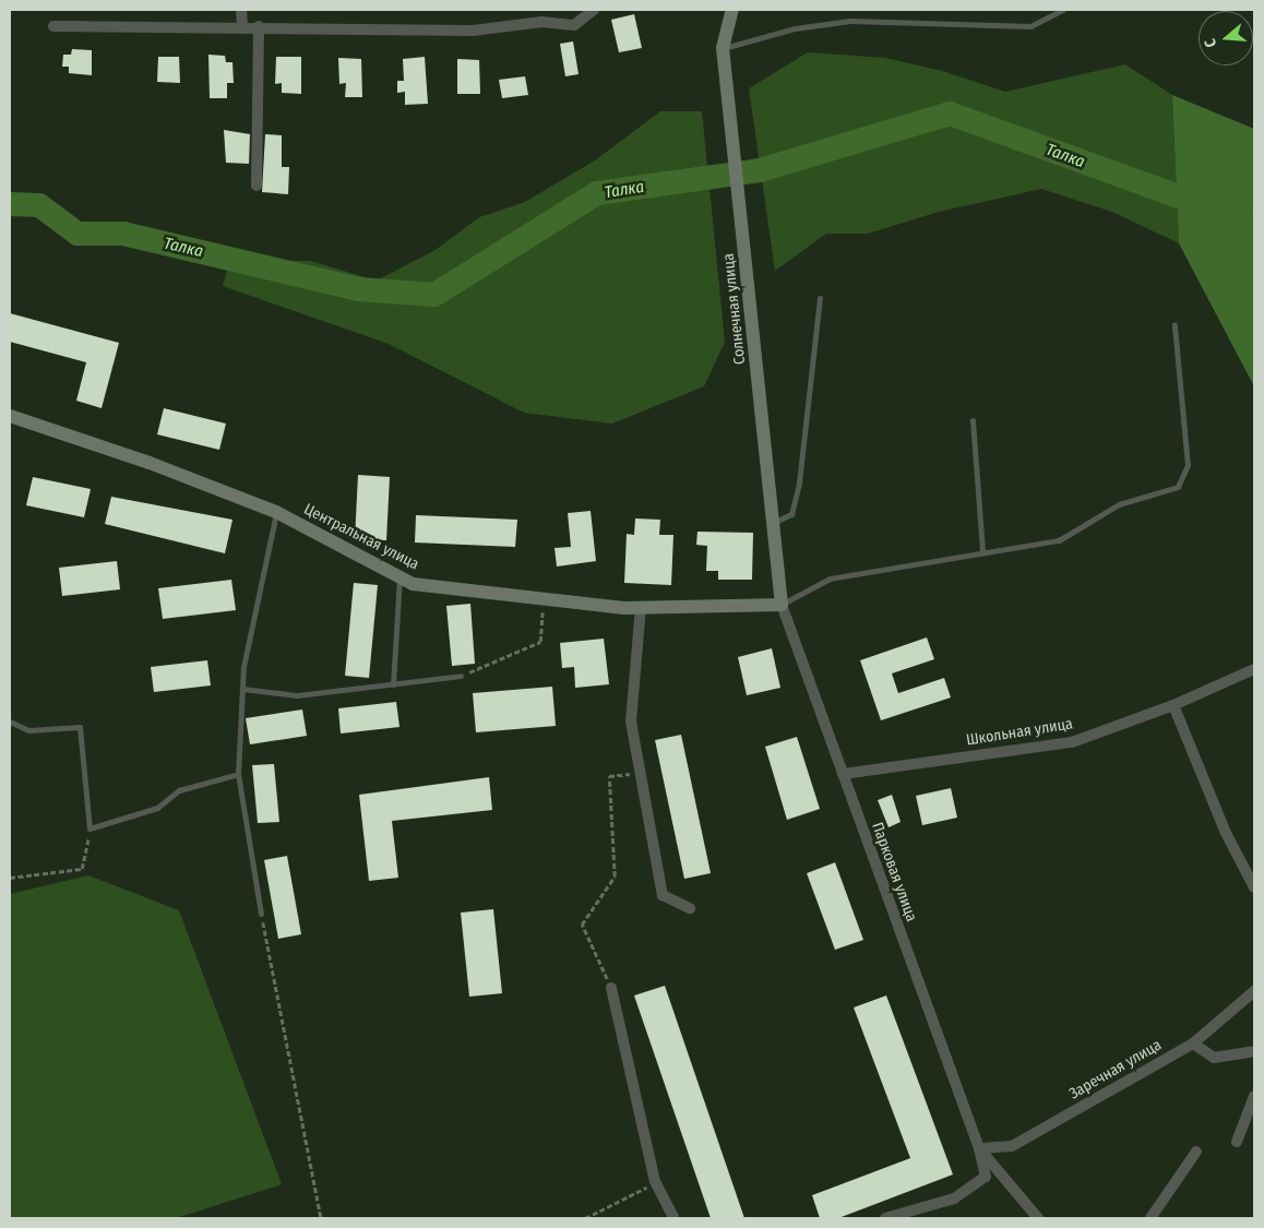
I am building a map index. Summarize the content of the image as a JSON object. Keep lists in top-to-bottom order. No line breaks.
{"streets":{"street":["Солнечная улица","Центральная улица","Школьная улица","Парковая улица","Заречная улица"]},"crossings":[["Солнечная улица","Центральная улица"],["Солнечная улица","Парковая улица"],["Центральная улица","Парковая улица"],["Школьная улица","Парковая улица"],["Парковая улица","Заречная улица"]],"water":["Талка"],"north":"left"}
